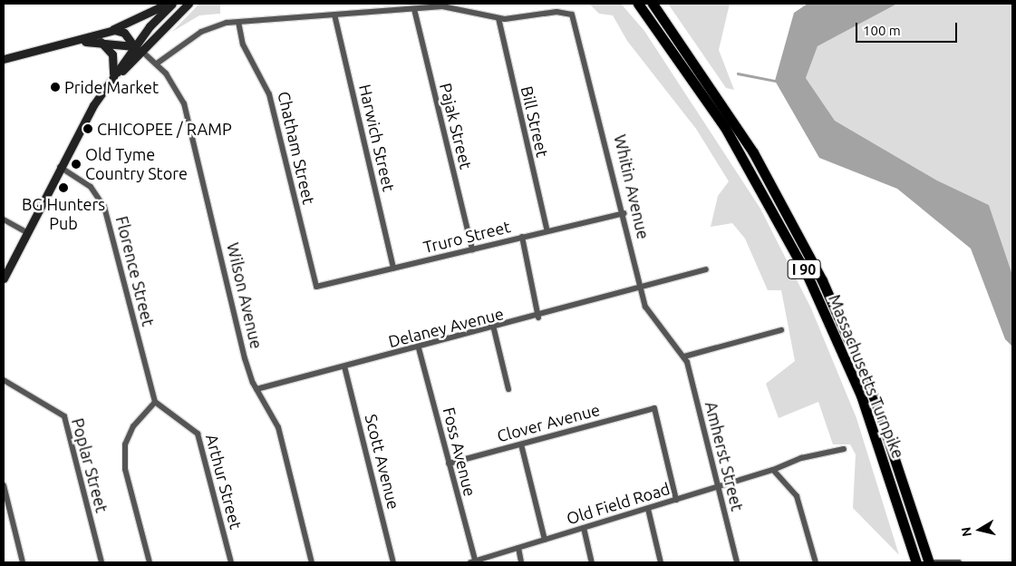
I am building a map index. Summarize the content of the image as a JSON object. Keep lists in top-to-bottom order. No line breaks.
{"streets":{"highway":["I 90","Massachusetts Turnpike"],"street":["Bill Street","Pajak Street","Harwich Street","Chatham Street","Whitin Avenue","Truro Street","Florence Street","Wilson Avenue","Delaney Avenue","Clover Avenue","Foss Avenue","Amherst Street","Scott Avenue","Poplar Street","Arthur Street","Old Field Road"]},"crossings":[["Bill Street","Whitin Avenue"],["Bill Street","Truro Street"],["Pajak Street","Truro Street"],["Harwich Street","Truro Street"],["Chatham Street","Truro Street"],["Whitin Avenue","Truro Street"],["Whitin Avenue","Delaney Avenue"],["Whitin Avenue","Amherst Street"],["Florence Street","Arthur Street"],["Wilson Avenue","Delaney Avenue"],["Delaney Avenue","Foss Avenue"],["Delaney Avenue","Scott Avenue"],["Clover Avenue","Foss Avenue"],["Clover Avenue","Old Field Road"],["Foss Avenue","Old Field Road"],["Amherst Street","Old Field Road"]],"places":["Pride Market","CHICOPEE / RAMP","Old Tyme Country Store","BG Hunters Pub"],"scale_bar":"100 m","north":"left"}
